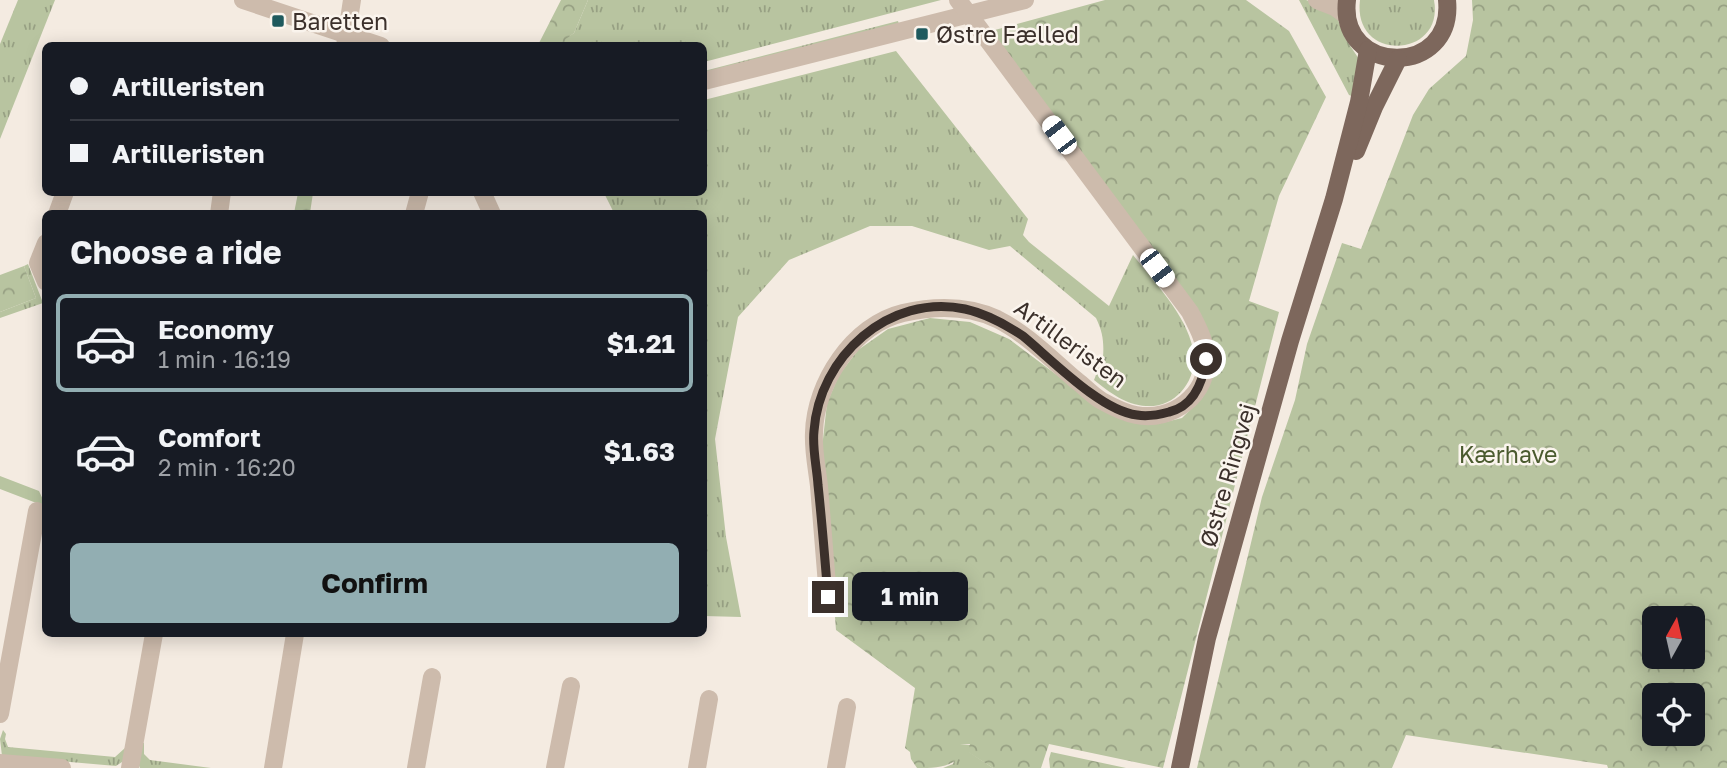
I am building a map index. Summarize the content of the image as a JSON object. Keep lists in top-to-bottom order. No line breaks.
{"streets":{"main road":["Østre Ringvej"],"street":["Artilleristen"]},"parks":["Kærhave"],"places":{"transit":["Baretten","Østre Fælled"]},"north":"top","page":{"banner":["Artilleristen","Artilleristen"],"heading":"Choose a ride","list":[{"name":"Economy","note":"1 min · 16:19","value":"$1.21"},{"name":"Comfort","note":"2 min · 16:20","value":"$1.63"}],"buttons":"Confirm","bubble":"1 min"}}
